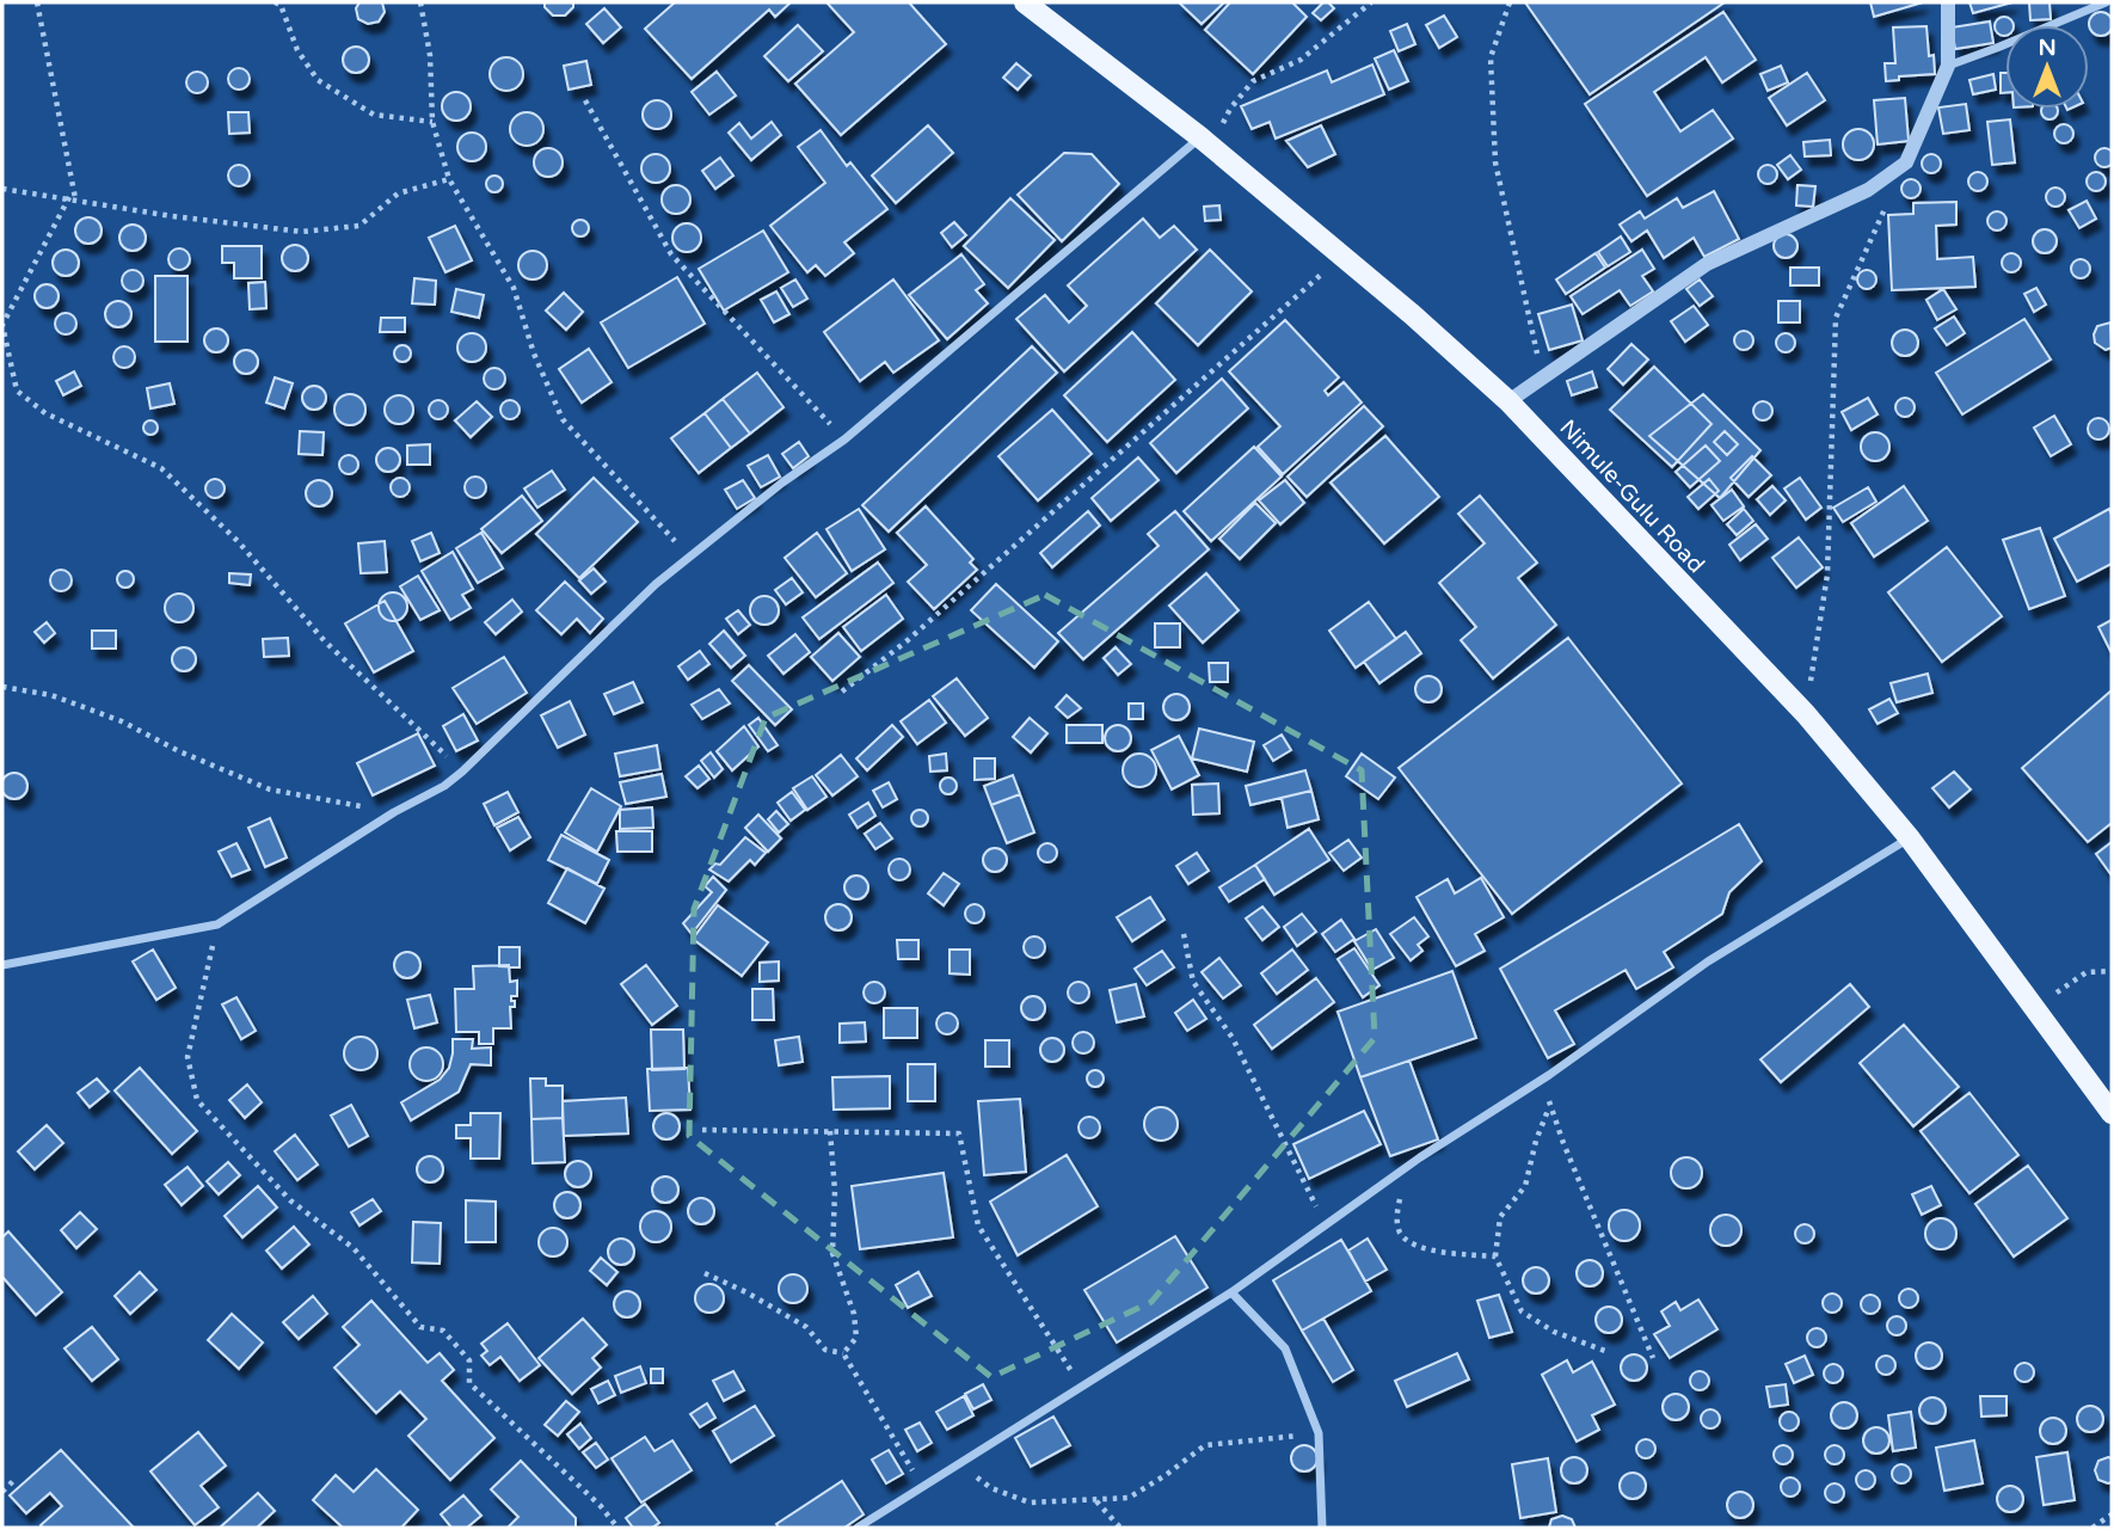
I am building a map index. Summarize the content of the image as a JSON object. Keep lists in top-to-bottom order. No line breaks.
{"streets":{"main road":["Nimule-Gulu Road"]},"north":"top"}
